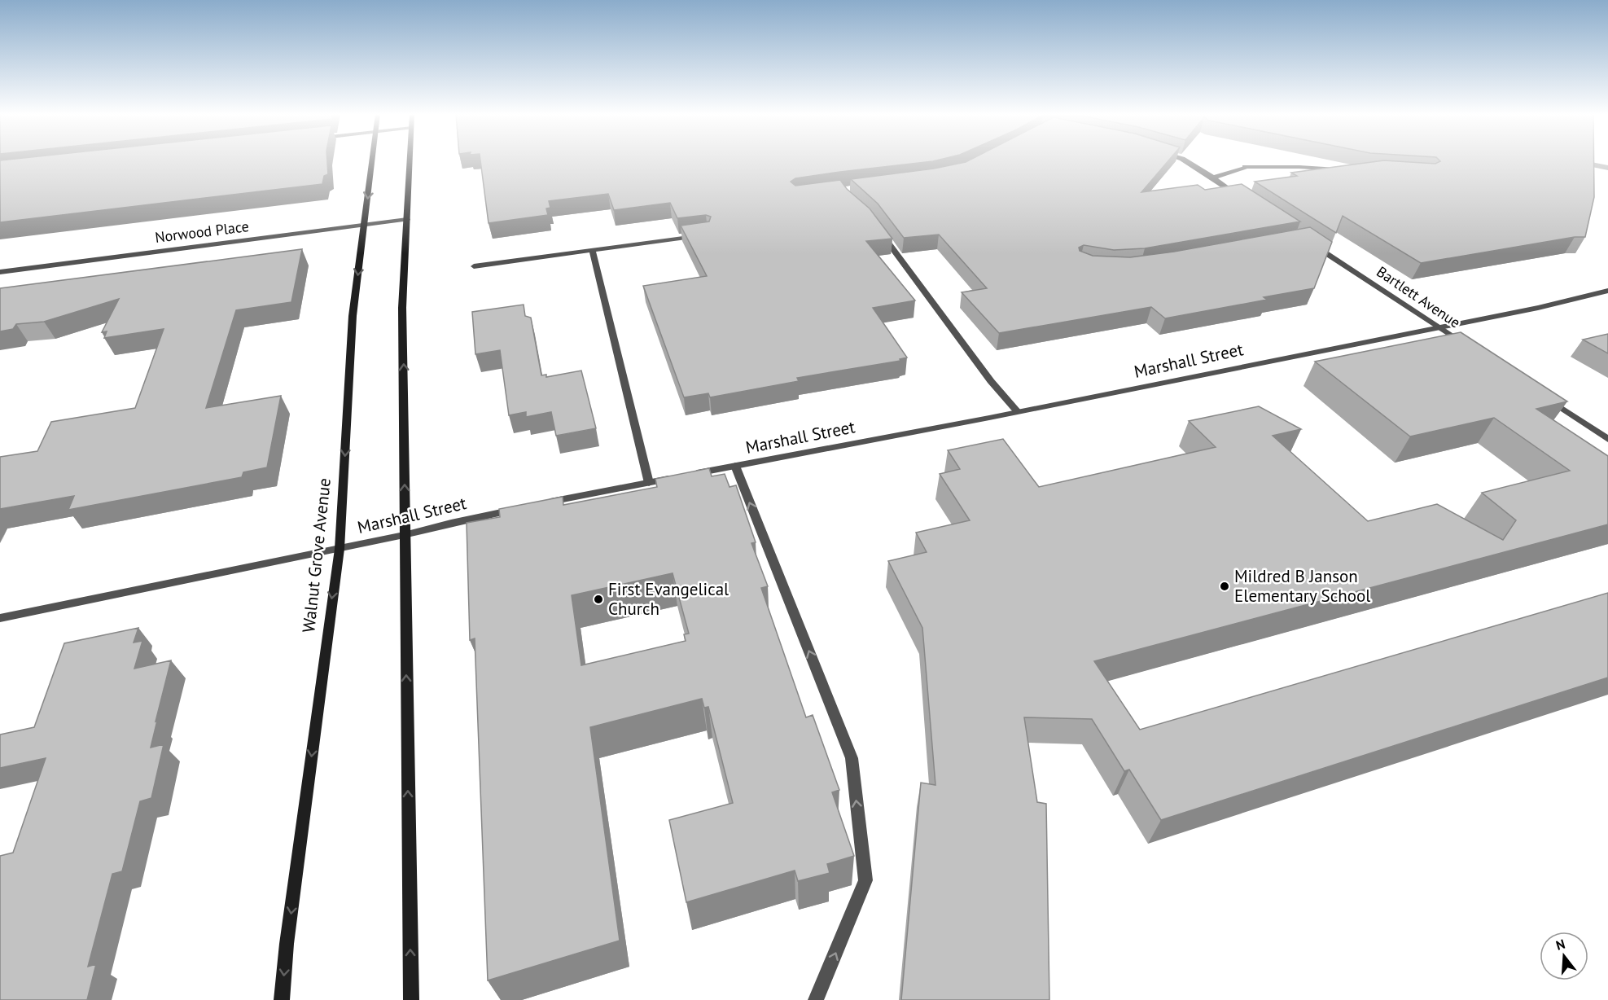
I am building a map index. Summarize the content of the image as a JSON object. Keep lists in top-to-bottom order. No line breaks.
{"streets":{"main road":["Walnut Grove Avenue"],"street":["Norwood Place","Bartlett Avenue","Marshall Street"]},"crossings":[["Norwood Place","Walnut Grove Avenue"],["Bartlett Avenue","Marshall Street"],["Marshall Street","Walnut Grove Avenue"]],"places":["Mildred B Janson Elementary School","First Evangelical Church"],"north":"top"}
